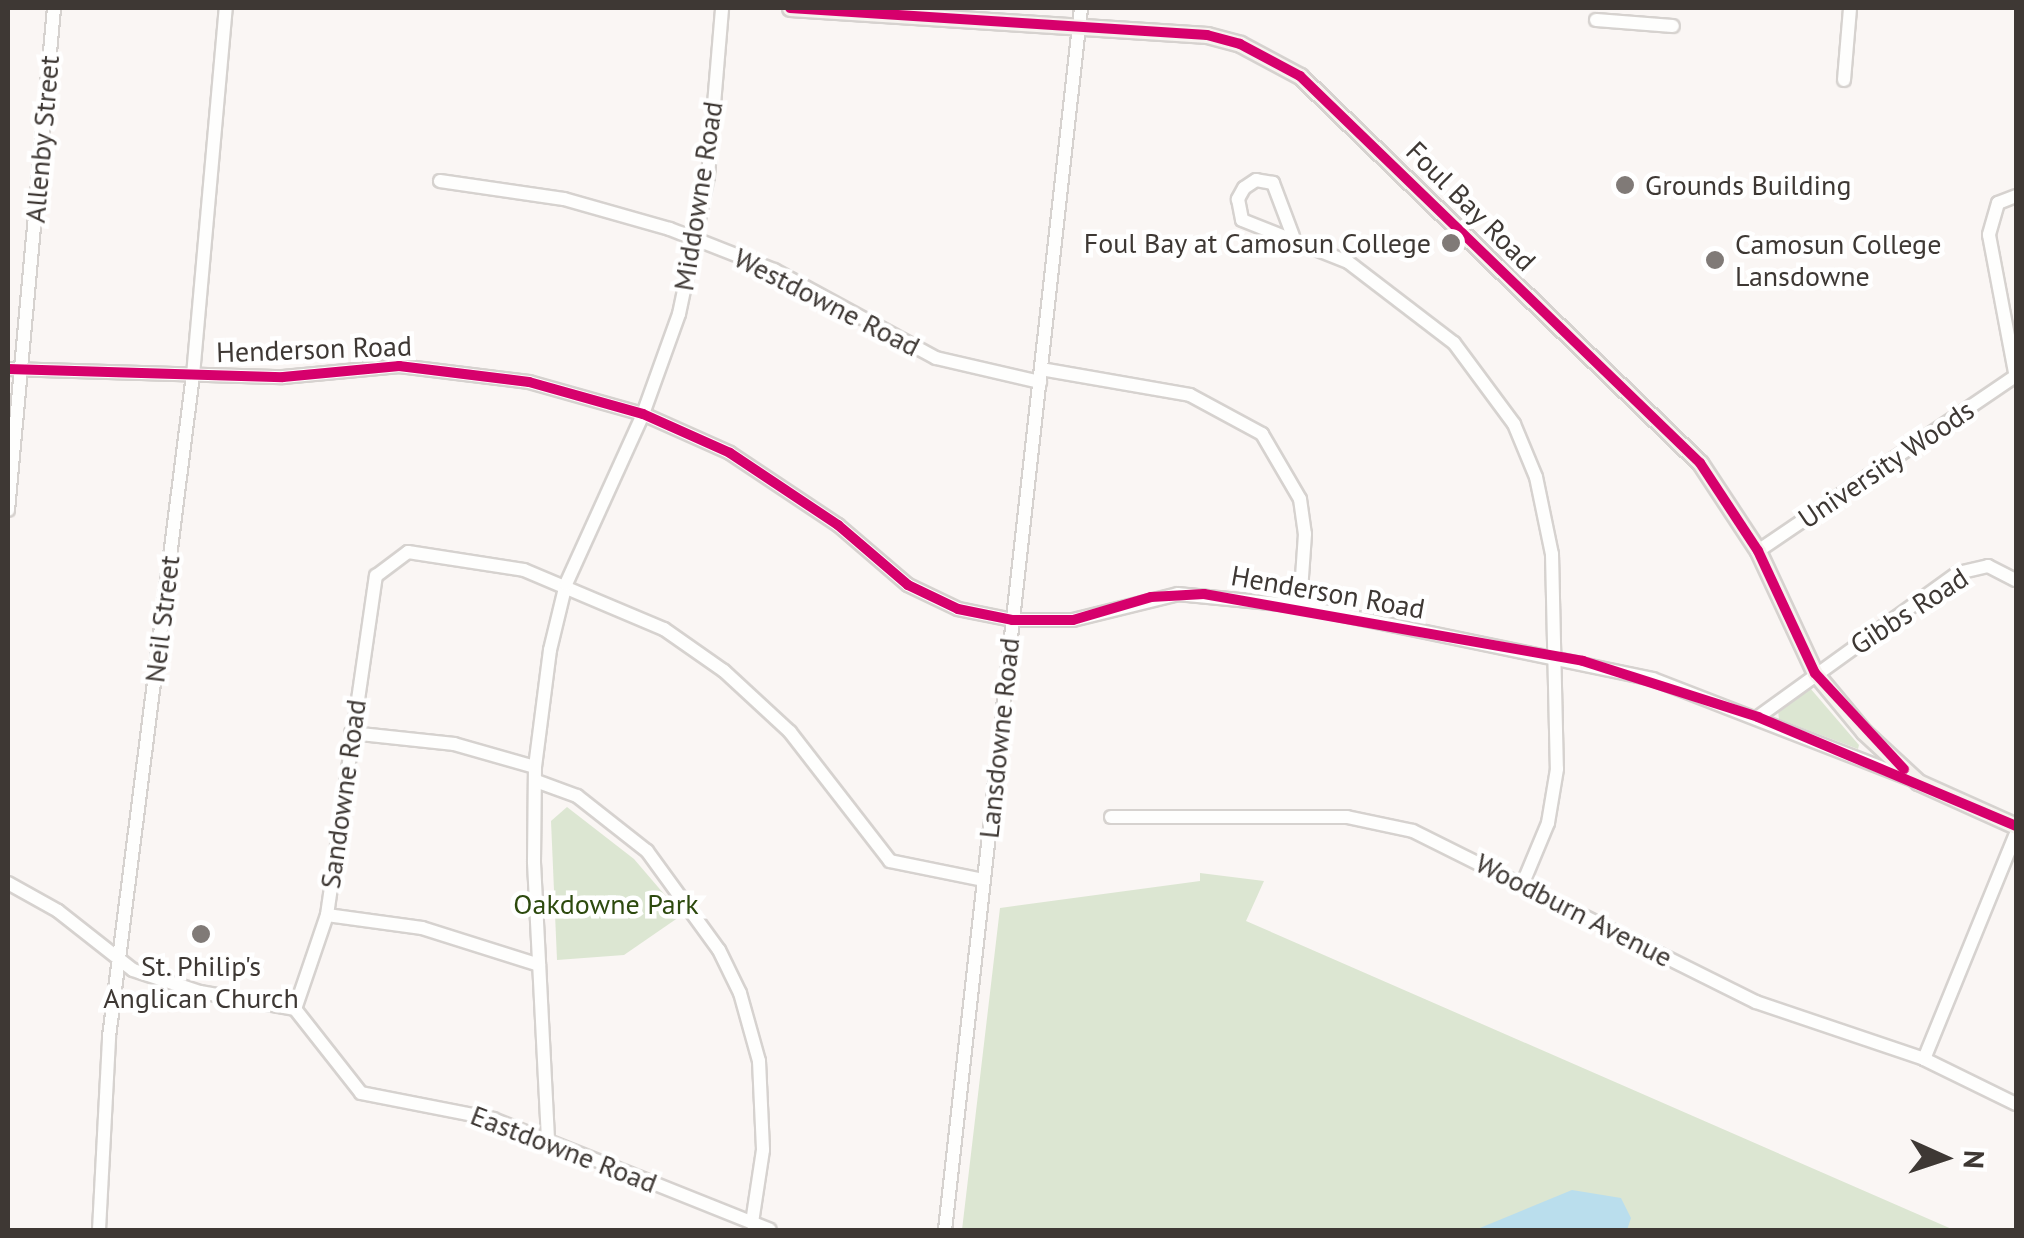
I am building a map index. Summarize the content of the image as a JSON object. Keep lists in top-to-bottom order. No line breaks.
{"streets":{"main road":["Foul Bay Road","Henderson Road"],"street":["Allenby Street","Middowne Road","Westdowne Road","University Woods","Gibbs Road","Neil Street","Lansdowne Road","Sandowne Road","Woodburn Avenue","Eastdowne Road"]},"crossings":[["Allenby Street","Henderson Road"],["Middowne Road","Westdowne Road"],["Middowne Road","Henderson Road"],["Middowne Road","Sandowne Road"],["Middowne Road","Eastdowne Road"],["Foul Bay Road","Henderson Road"],["Foul Bay Road","University Woods"],["Foul Bay Road","Gibbs Road"],["Foul Bay Road","Lansdowne Road"],["Westdowne Road","Henderson Road"],["Westdowne Road","Lansdowne Road"],["Henderson Road","Gibbs Road"],["Henderson Road","Neil Street"],["Henderson Road","Lansdowne Road"],["Sandowne Road","Eastdowne Road"]],"parks":["Oakdowne Park"],"places":["Grounds Building","Foul Bay at Camosun College","Camosun College Lansdowne","St. Philip's Anglican Church"],"north":"right"}
